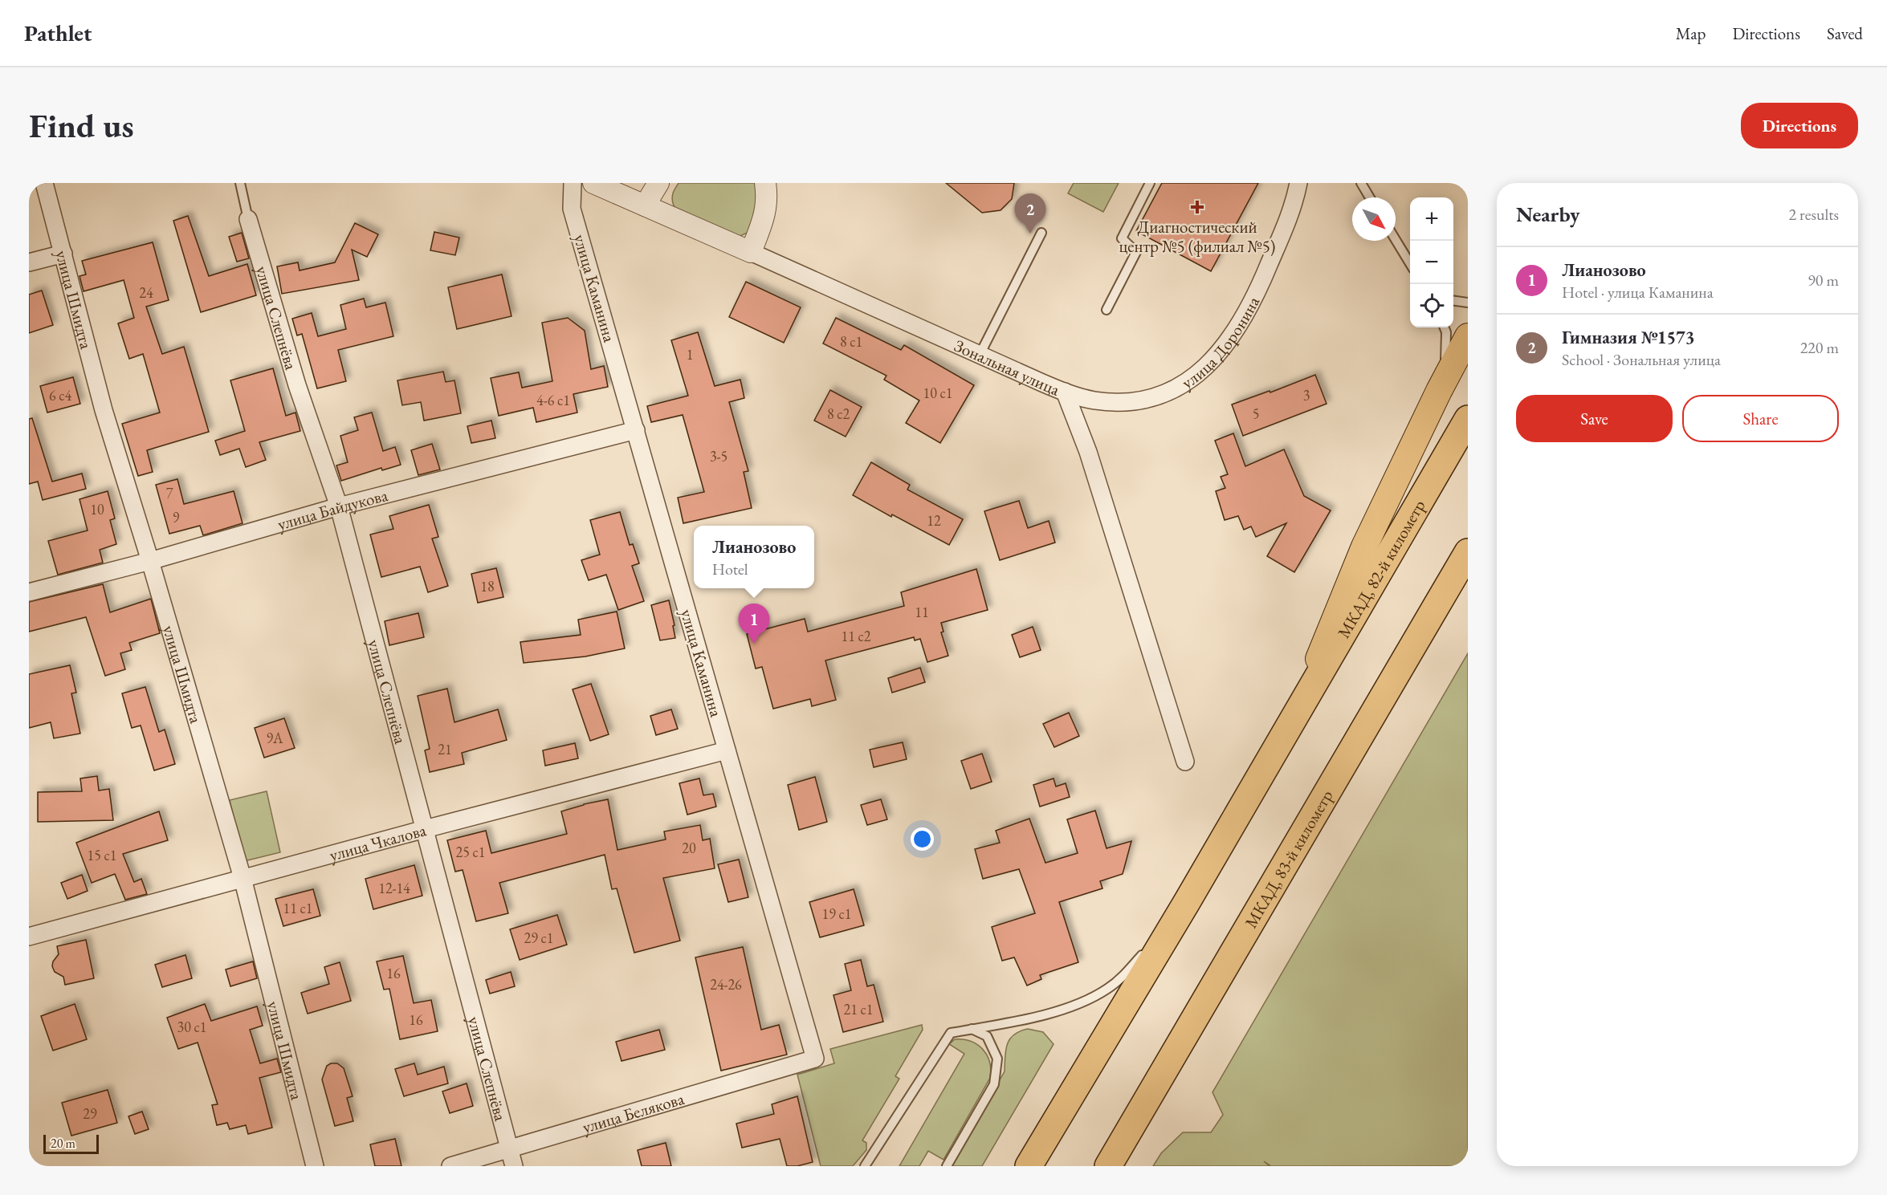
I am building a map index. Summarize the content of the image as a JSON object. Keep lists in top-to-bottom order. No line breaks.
{"streets":{"highway":["МКАД, 82-й километр","МКАД, 83-й километр"],"street":["улица Каманина","улица Шмидта","улица Слепнёва","улица Доронина","Зональная улица","улица Байдукова","улица Чкалова","улица Белякова"]},"crossings":[["улица Каманина","улица Байдукова"],["улица Каманина","улица Чкалова"],["улица Каманина","улица Белякова"],["улица Шмидта","улица Байдукова"],["улица Шмидта","улица Чкалова"],["улица Слепнёва","улица Байдукова"],["улица Слепнёва","улица Чкалова"],["улица Слепнёва","улица Белякова"],["улица Доронина","Зональная улица"]],"places":{"health":["Диагностический центр №5 (филиал №5)"]},"house_numbers":["24","8 с1","1","10 с1","6 с4","3","4-6 с1","8 с2","5","3-5","7","10","9","12","18","11","11 с2","9А","21","20","25 с1","15 с1","12-14","11 с1","19 с1","29 с1","16","24-26","21 с1","16","30 с1","29"],"scale_bar":"20 m","north":"bottom right","page":{"header":"Pathlet","nav":["Map","Directions","Saved"],"buttons":["Directions",["Save","Share"]],"title":"Find us","heading":["Nearby","2 results"],"pins":["2","1"],"map_buttons":["+","−"],"list":[{"mark":"1","name":"Лианозово","note":"Hotel · улица Каманина","value":"90 m"},{"mark":"2","name":"Гимназия №1573","note":"School · Зональная улица","value":"220 m"}],"popup":["Лианозово","Hotel"],"scale":"20 m"}}
